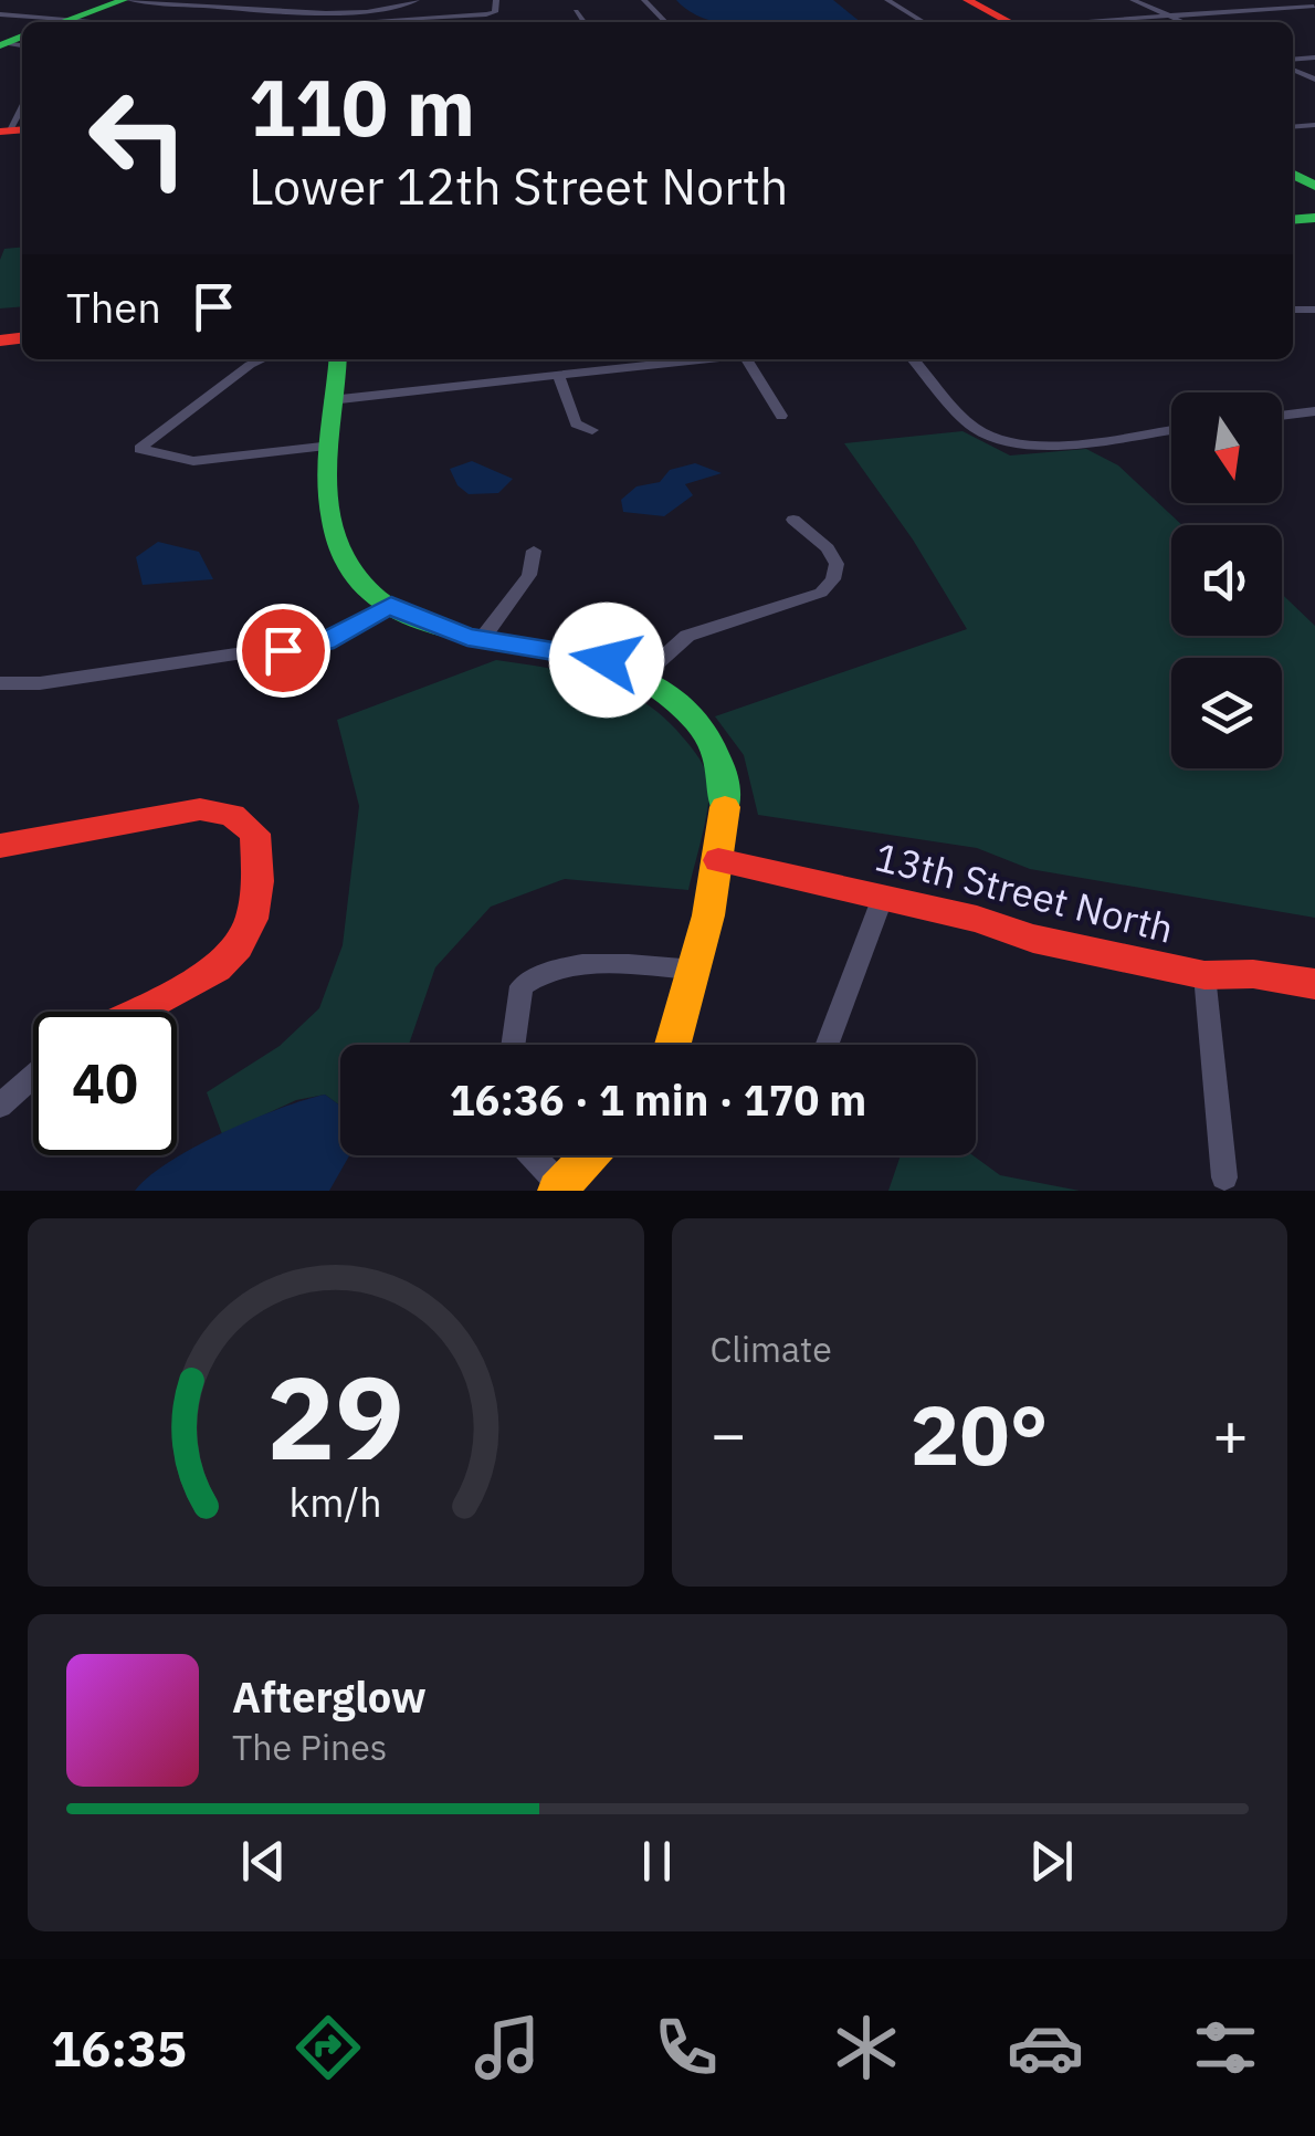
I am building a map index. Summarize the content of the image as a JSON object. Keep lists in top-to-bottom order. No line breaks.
{"streets":{"street":["13th Street North"]},"north":"bottom","page":{"turn":["110 m","Lower 12th Street North"],"then":"Then","limit":"40","trip":"16:36 · 1 min · 170 m","tile":"Climate","heat":["−","20°","+"],"song":["Afterglow","The Pines"],"tabs":"16:35","gauge":["29","km/h"]}}
